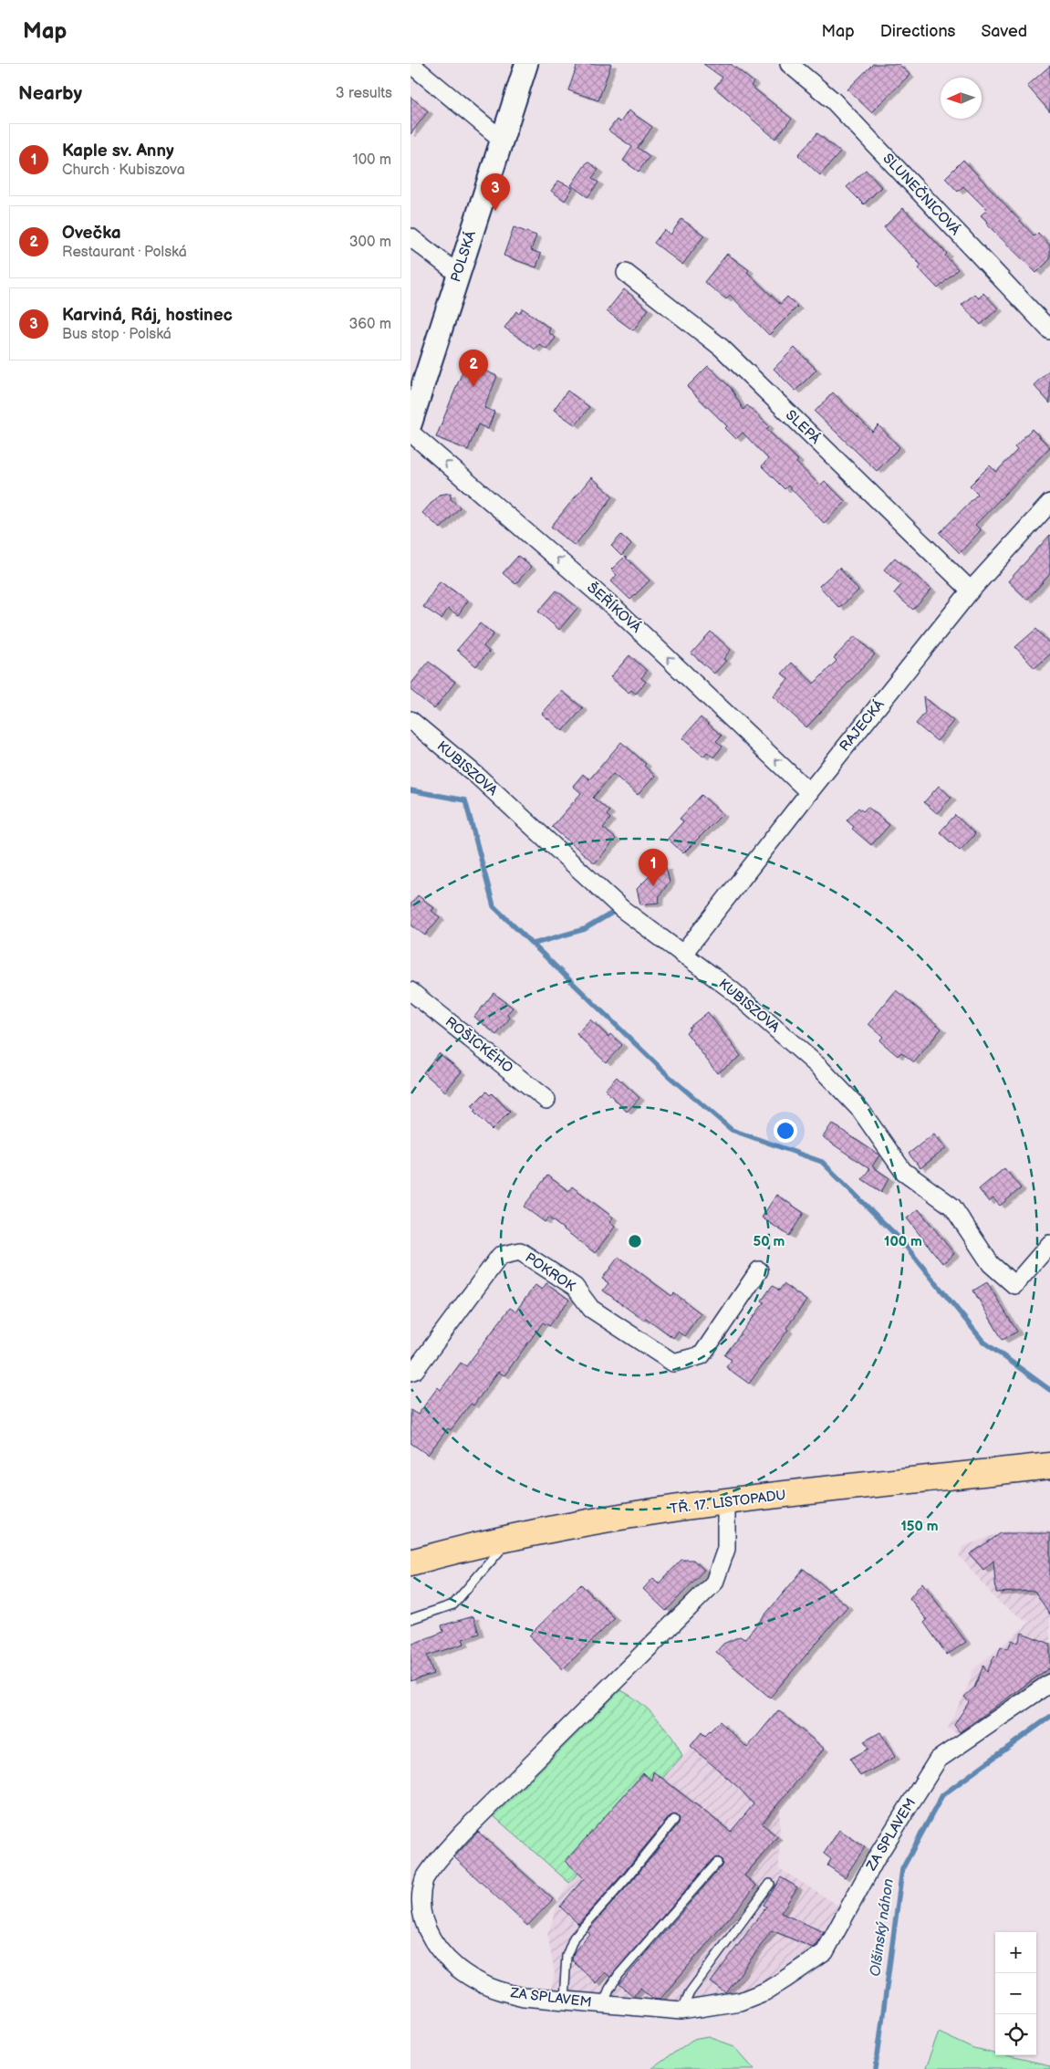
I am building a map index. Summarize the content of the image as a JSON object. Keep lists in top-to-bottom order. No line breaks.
{"streets":{"main road":["TŘ. 17. LISTOPADU"],"street":["SLUNEČNICOVÁ","POLSKÁ","SLEPÁ","ŠEŘÍKOVÁ","RAJECKÁ","KUBISZOVA","ROŠICKÉHO","POKROK","ZA SPLAVEM"]},"crossings":[["POLSKÁ","ŠEŘÍKOVÁ"],["SLEPÁ","RAJECKÁ"],["ŠEŘÍKOVÁ","RAJECKÁ"],["RAJECKÁ","KUBISZOVA"],["TŘ. 17. LISTOPADU","ZA SPLAVEM"]],"one_way":["ŠEŘÍKOVÁ"],"water":["Olšinský náhon"],"north":"left","page":{"header":"Map","nav":["Map","Directions","Saved"],"heading":["Nearby","3 results"],"list":[{"mark":"1","name":"Kaple sv. Anny","note":"Church · Kubiszova","value":"100 m"},{"mark":"2","name":"Ovečka","note":"Restaurant · Polská","value":"300 m"},{"mark":"3","name":"Karviná, Ráj, hostinec","note":"Bus stop · Polská","value":"360 m"}],"pins":["3","2","1"],"map_buttons":["+","−"]},"rings":["50 m","100 m","150 m"]}
